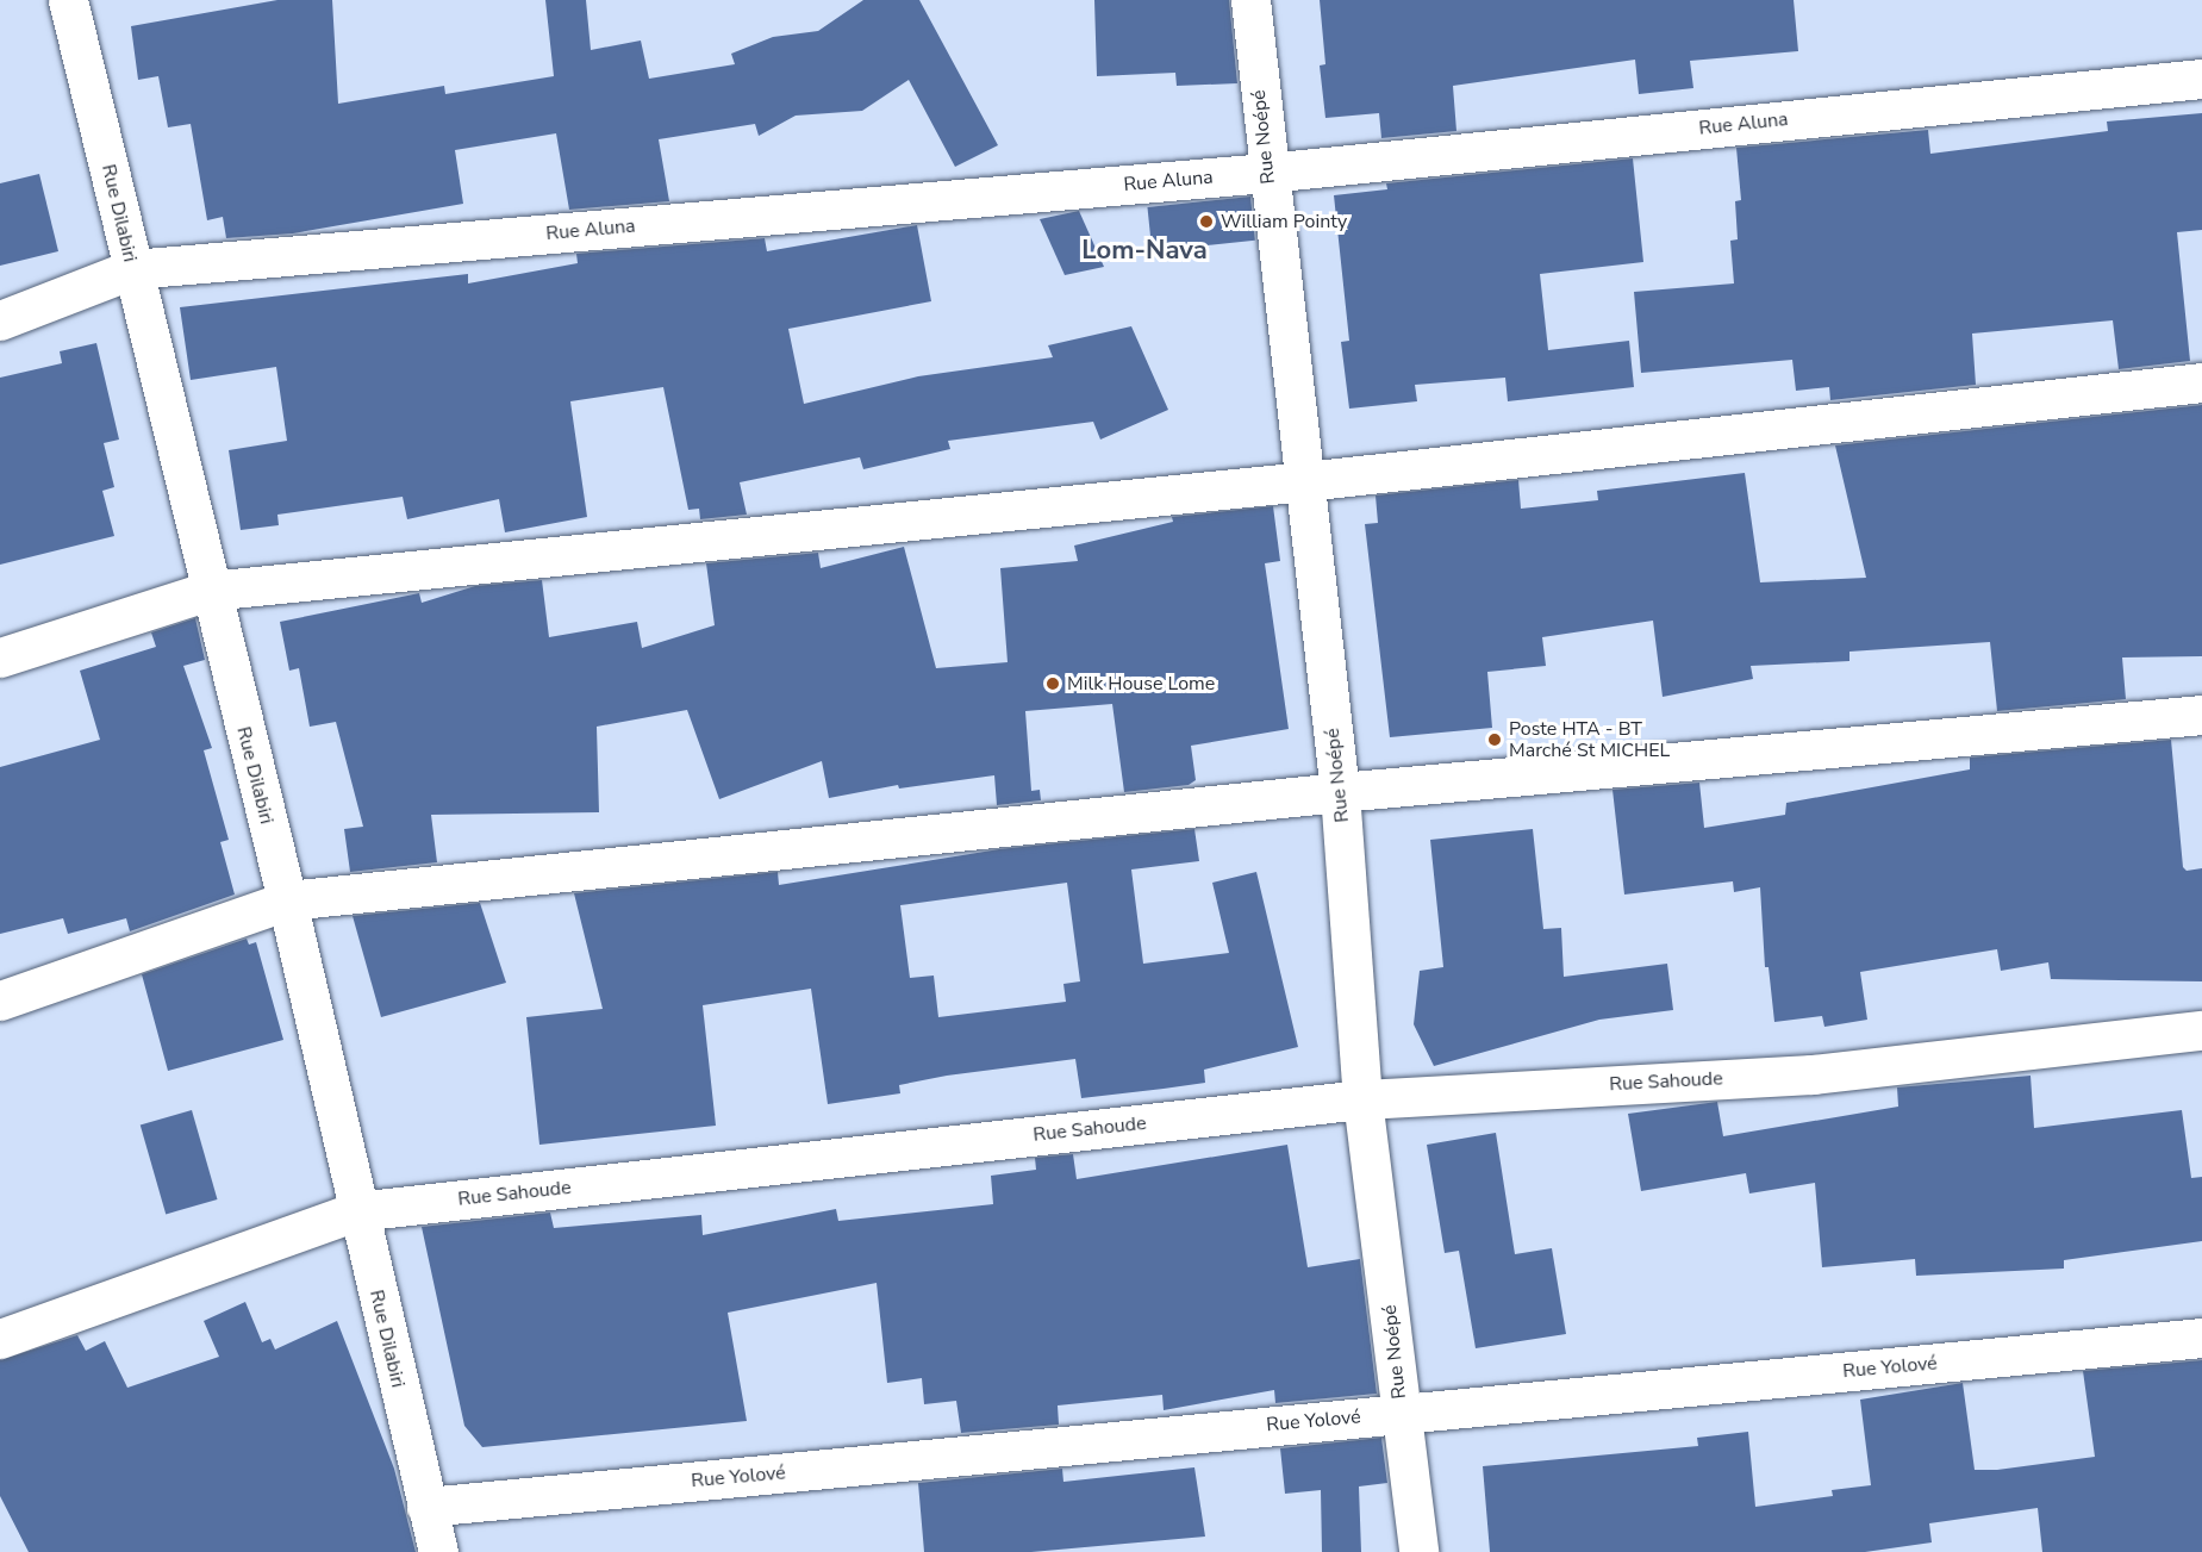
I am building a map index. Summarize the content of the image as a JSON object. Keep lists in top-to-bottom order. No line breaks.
{"streets":{"street":["Rue Aluna","Rue Noépé","Rue Dilabiri","Rue Sahoude","Rue Yolové"]},"crossings":[["Rue Aluna","Rue Noépé"],["Rue Aluna","Rue Dilabiri"],["Rue Noépé","Rue Sahoude"],["Rue Noépé","Rue Yolové"],["Rue Dilabiri","Rue Sahoude"],["Rue Dilabiri","Rue Yolové"]],"districts":["Lom-Nava"],"places":["William Pointy","Milk House Lome","Poste HTA - BT Marché St MICHEL"]}
